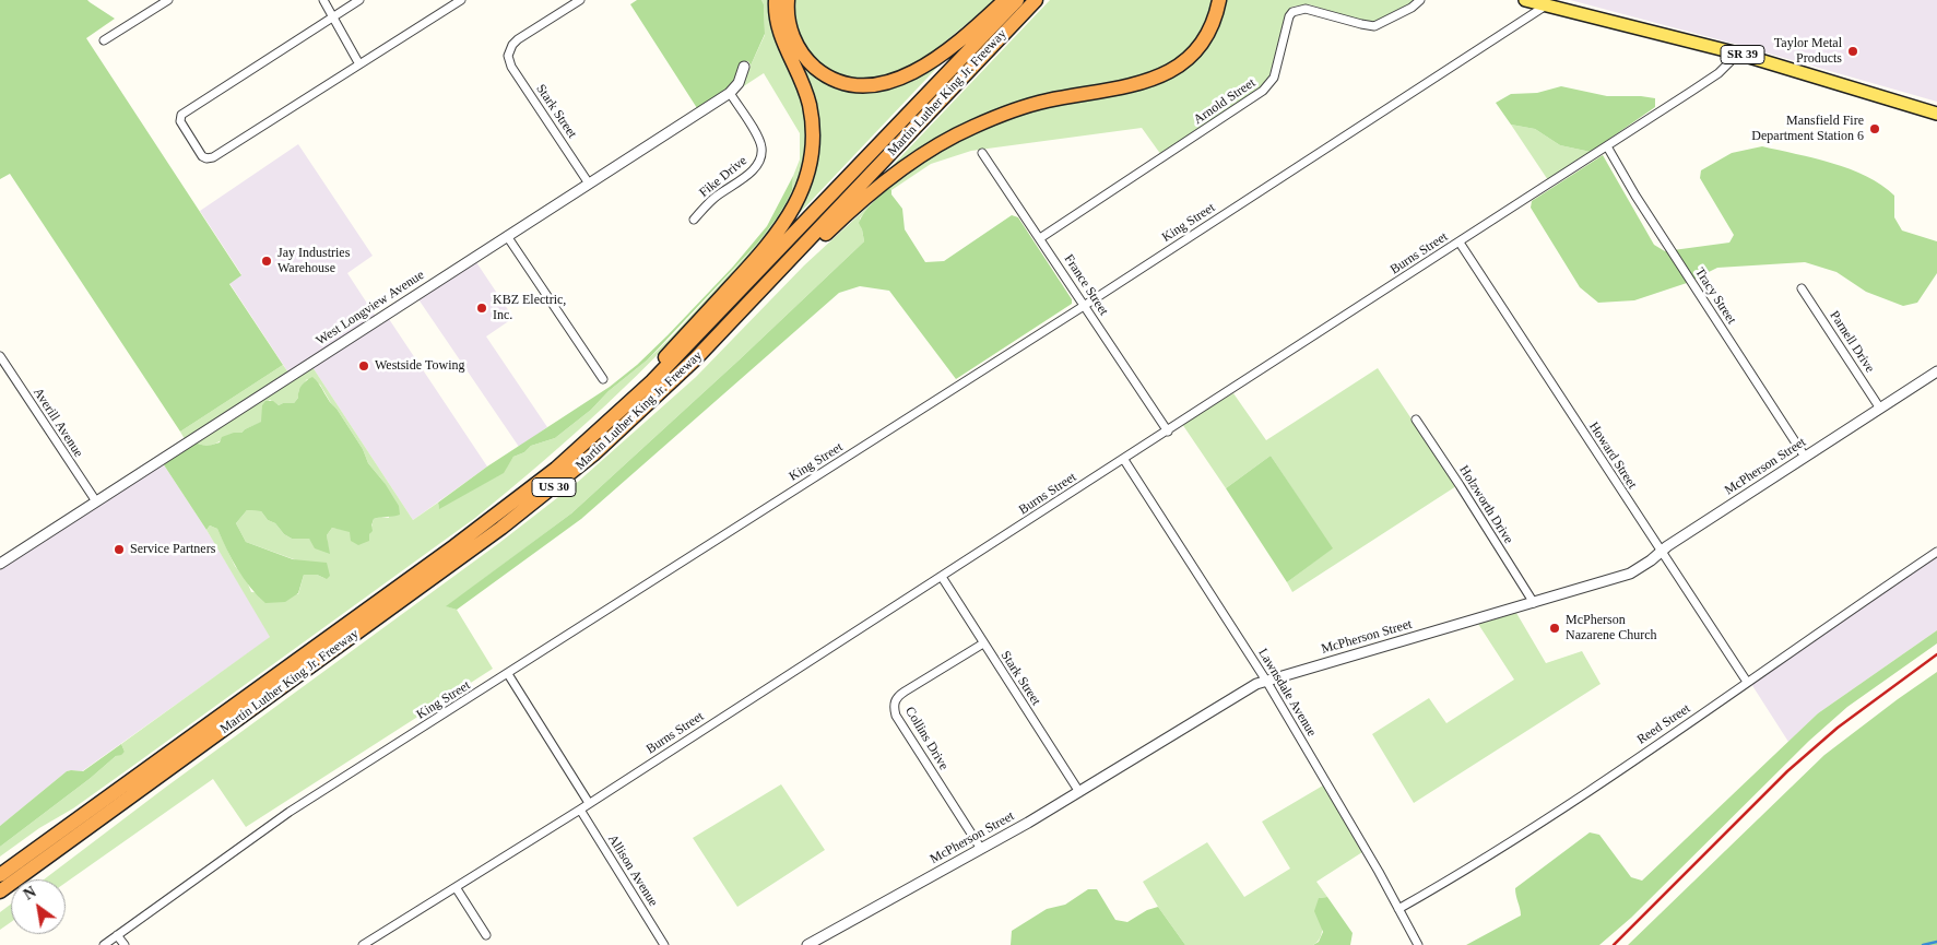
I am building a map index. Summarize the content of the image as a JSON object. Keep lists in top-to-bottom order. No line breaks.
{"streets":{"highway":["Martin Luther King Jr. Freeway","US 30"],"main road":["SR 39"],"street":["Arnold Street","Stark Street","Fike Drive","King Street","Burns Street","France Street","Tracy Street","West Longview Avenue","Parnell Drive","Averill Avenue","Howard Street","McPherson Street","Holzworth Drive","Lawnsdale Avenue","Reed Street","Collins Drive","Allison Avenue"]},"crossings":[["SR 39","King Street"],["SR 39","Burns Street"],["Arnold Street","France Street"],["Stark Street","Burns Street"],["Stark Street","West Longview Avenue"],["Stark Street","McPherson Street"],["Stark Street","Collins Drive"],["Fike Drive","West Longview Avenue"],["King Street","France Street"],["Burns Street","France Street"],["Burns Street","Tracy Street"],["Burns Street","Howard Street"],["Burns Street","Lawnsdale Avenue"],["Burns Street","Allison Avenue"],["Tracy Street","McPherson Street"],["West Longview Avenue","Averill Avenue"],["Parnell Drive","McPherson Street"],["Howard Street","McPherson Street"],["Howard Street","Reed Street"],["McPherson Street","Holzworth Drive"],["McPherson Street","Lawnsdale Avenue"],["McPherson Street","Collins Drive"],["Lawnsdale Avenue","Reed Street"]],"places":["Taylor Metal Products","Mansfield Fire Department Station 6","Jay Industries Warehouse","KBZ Electric, Inc.","Westside Towing","Service Partners","McPherson Nazarene Church"],"north":"top left"}
